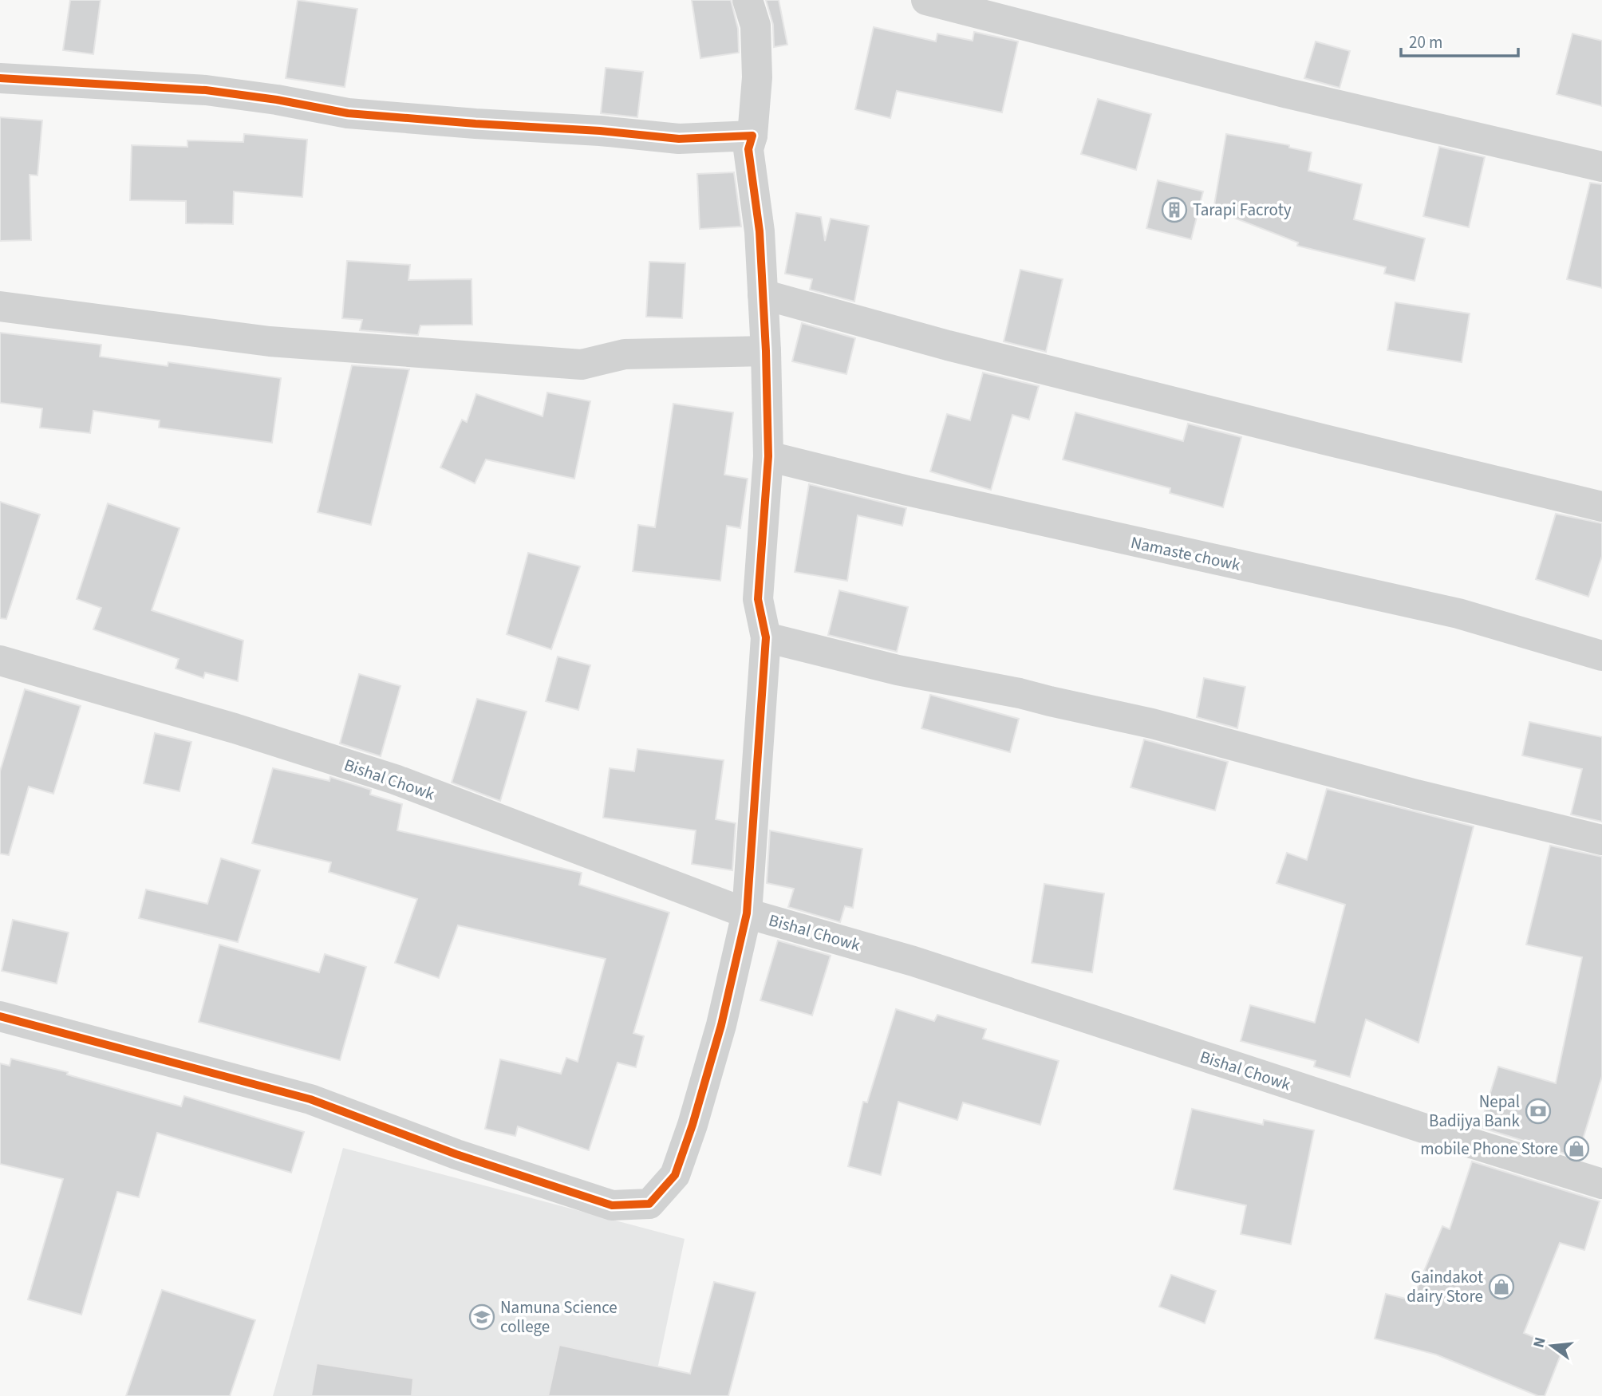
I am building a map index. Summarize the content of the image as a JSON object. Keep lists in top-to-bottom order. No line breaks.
{"streets":{"street":["Namaste chowk","Bishal Chowk"]},"places":{"building":["Tarapi Facroty"],"bank":["Nepal Badijya Bank"],"shop":["mobile Phone Store","Gaindakot dairy Store"],"school or university":["Namuna Science college"]},"scale_bar":"20 m","north":"left"}
